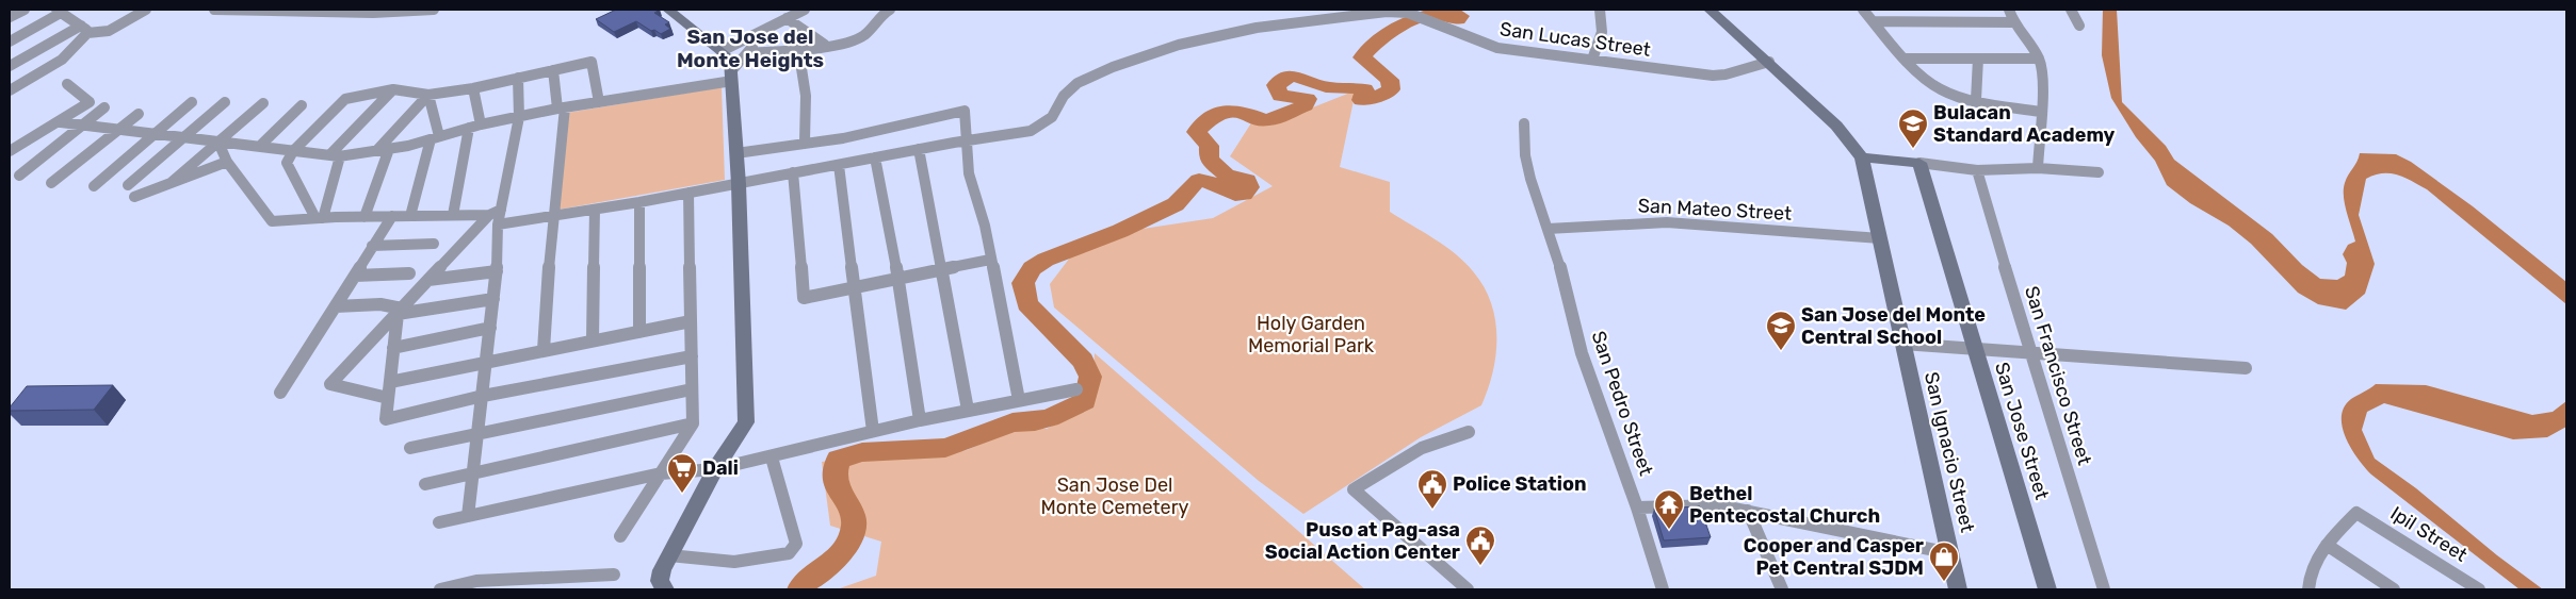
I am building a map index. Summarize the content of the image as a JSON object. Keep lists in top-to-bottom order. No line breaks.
{"streets":{"main road":["San Jose Street","San Ignacio Street"],"street":["San Lucas Street","San Mateo Street","San Francisco Street","San Pedro Street","Ipil Street"]},"crossings":[["San Lucas Street","San Ignacio Street"],["San Mateo Street","San Pedro Street"],["San Mateo Street","San Ignacio Street"]],"districts":["San Jose del Monte Heights"],"parks":["Holy Garden Memorial Park","San Jose Del Monte Cemetery"],"places":{"school or university":["Bulacan Standard Academy","San Jose del Monte Central School"],"supermarket":["Dali"],"public building":["Police Station","Puso at Pag-asa Social Action Center"],"temple":["Bethel Pentecostal Church"],"shop":["Cooper and Casper Pet Central SJDM"]}}
